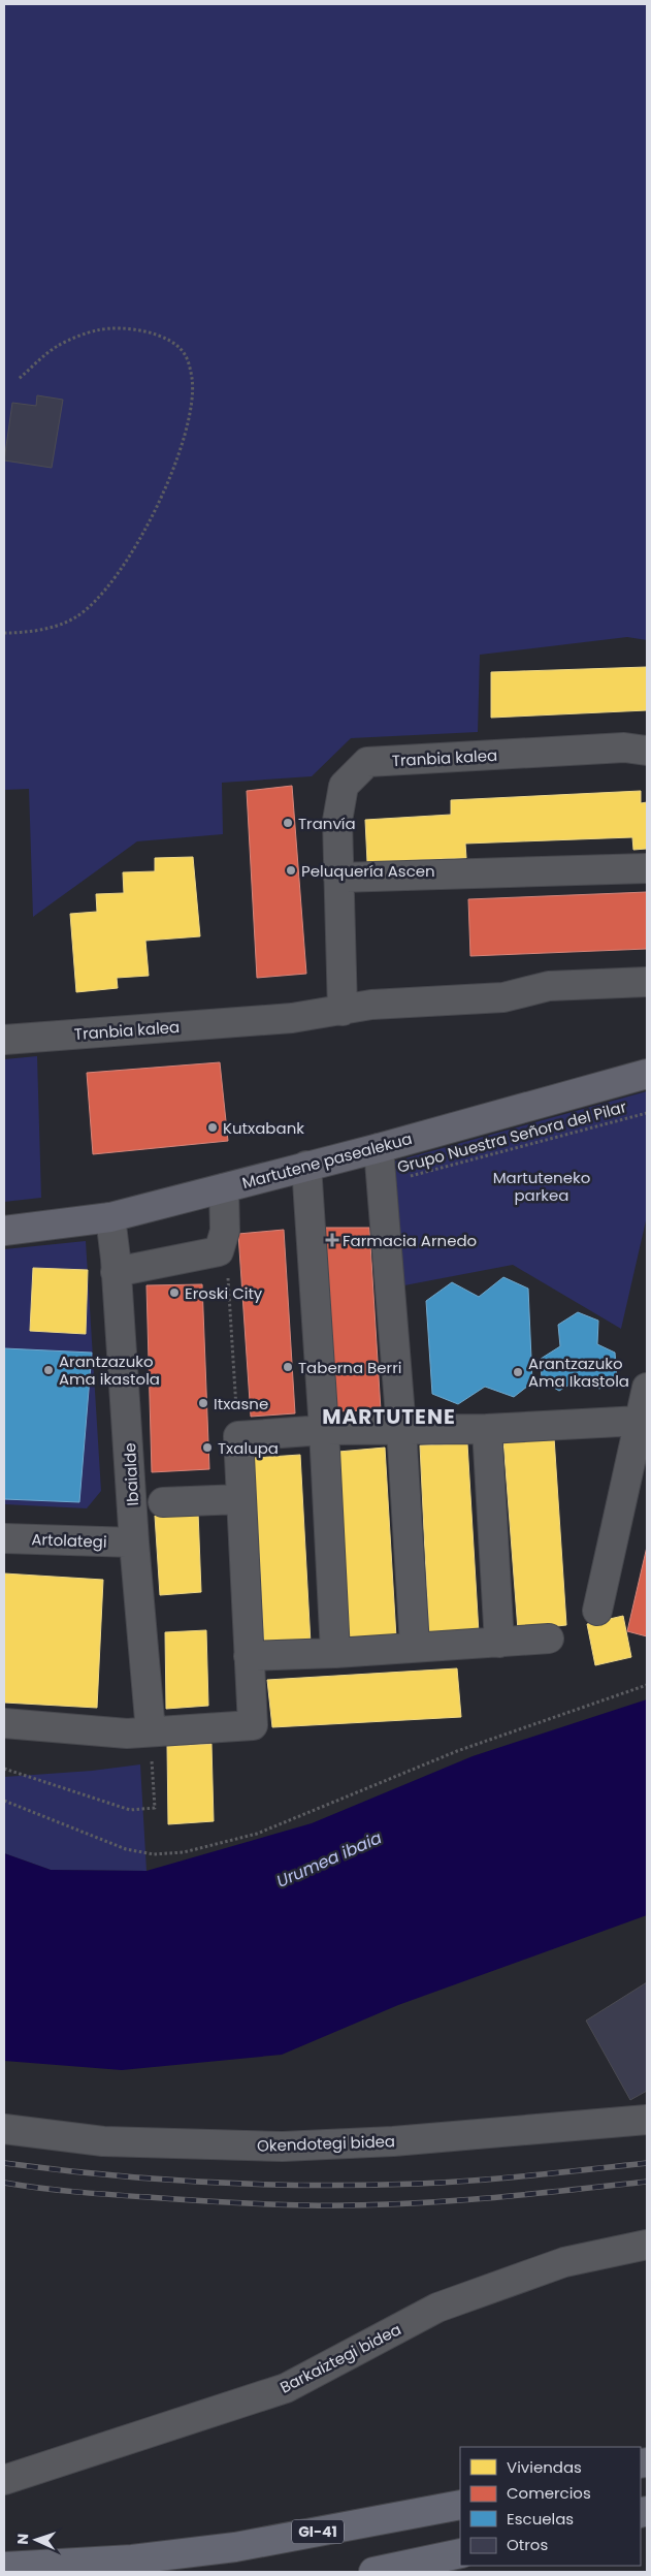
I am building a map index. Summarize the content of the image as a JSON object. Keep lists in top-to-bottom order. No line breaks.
{"streets":{"highway":["GI-41"],"main road":["Martutene pasealekua"],"street":["Tranbia kalea","Ibaialde","Artolategi","Okendotegi bidea","Barkaiztegi bidea"],"path":["Grupo Nuestra Señora del Pilar"]},"crossings":[["Martutene pasealekua","Ibaialde"],["Ibaialde","Artolategi"]],"districts":["MARTUTENE"],"water":["Urumea ibaia"],"parks":["Martuteneko parkea"],"places":{"other":["Tranvía","Peluquería Ascen","Kutxabank","Eroski City","Taberna Berri","Arantzazuko Ama ikastola","Arantzazuko Ama Ikastola","Itxasne","Txalupa"],"health":["Farmacia Arnedo"]},"legend":["Viviendas","Comercios","Escuelas","Otros"],"north":"left"}
